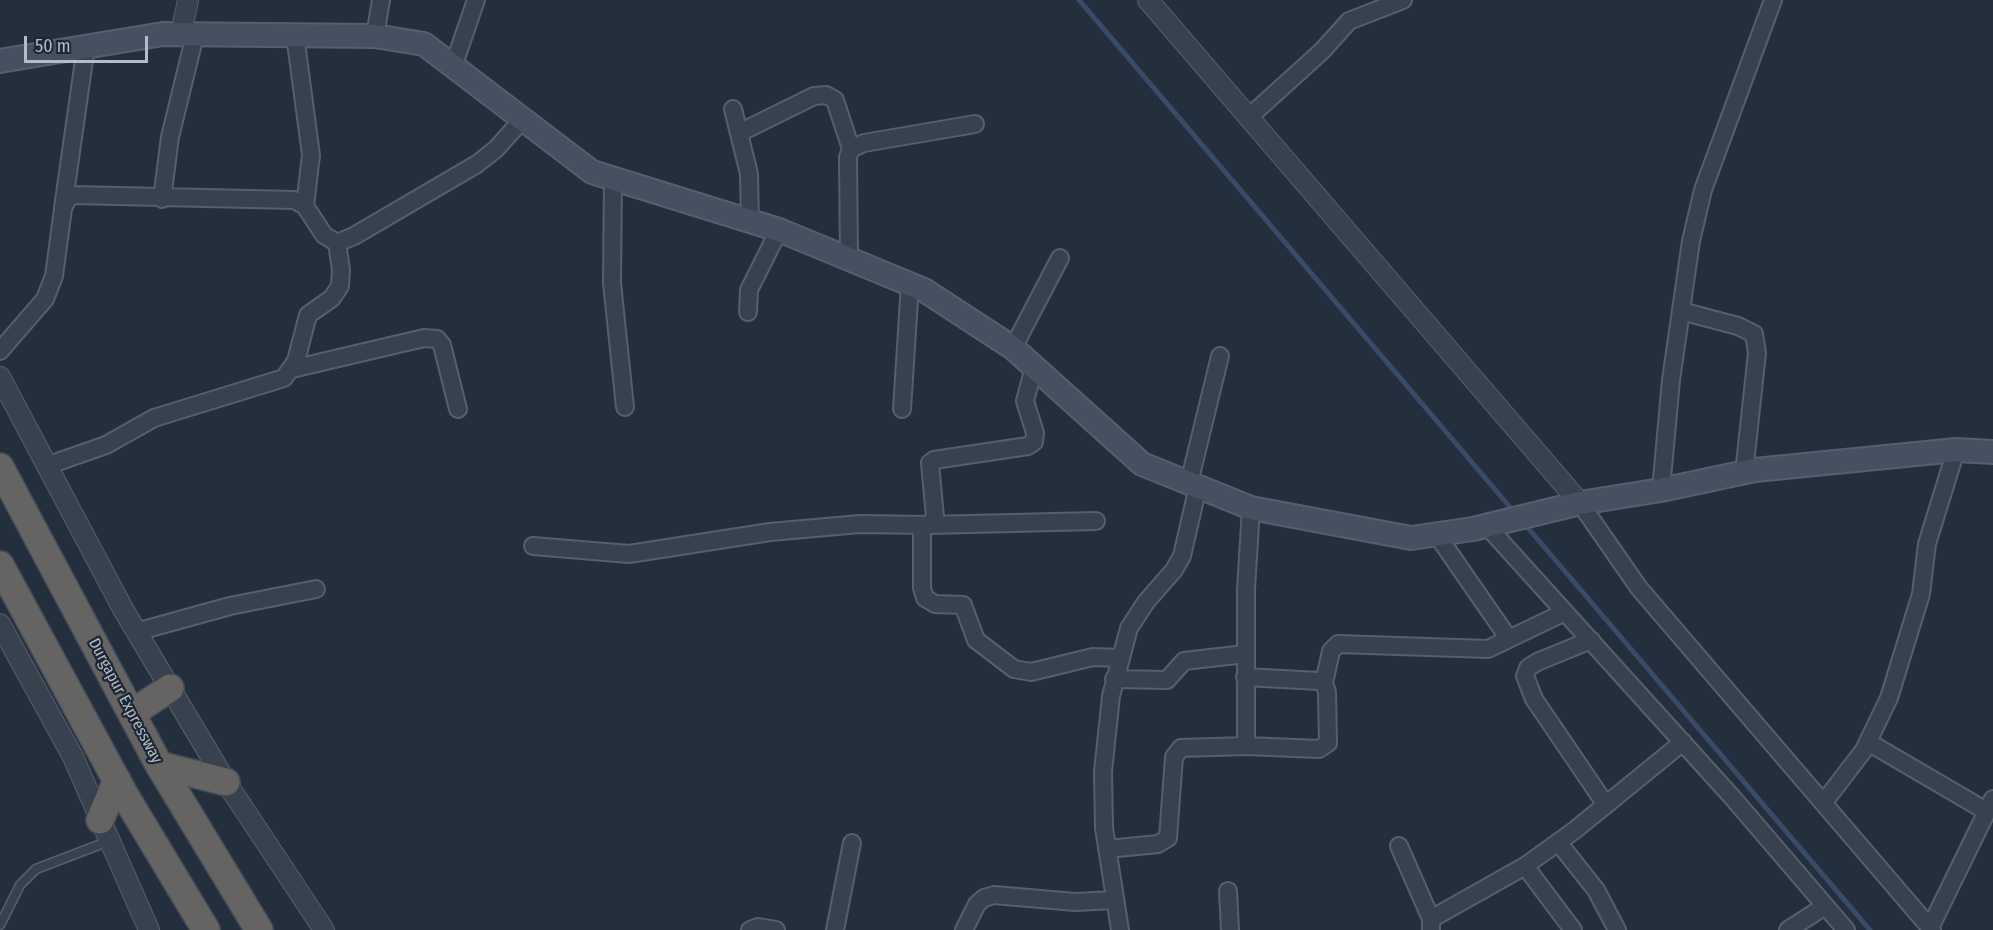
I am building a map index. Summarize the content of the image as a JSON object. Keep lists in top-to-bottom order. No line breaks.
{"streets":{"highway":["Durgapur Expressway"]},"scale_bar":"50 m"}
